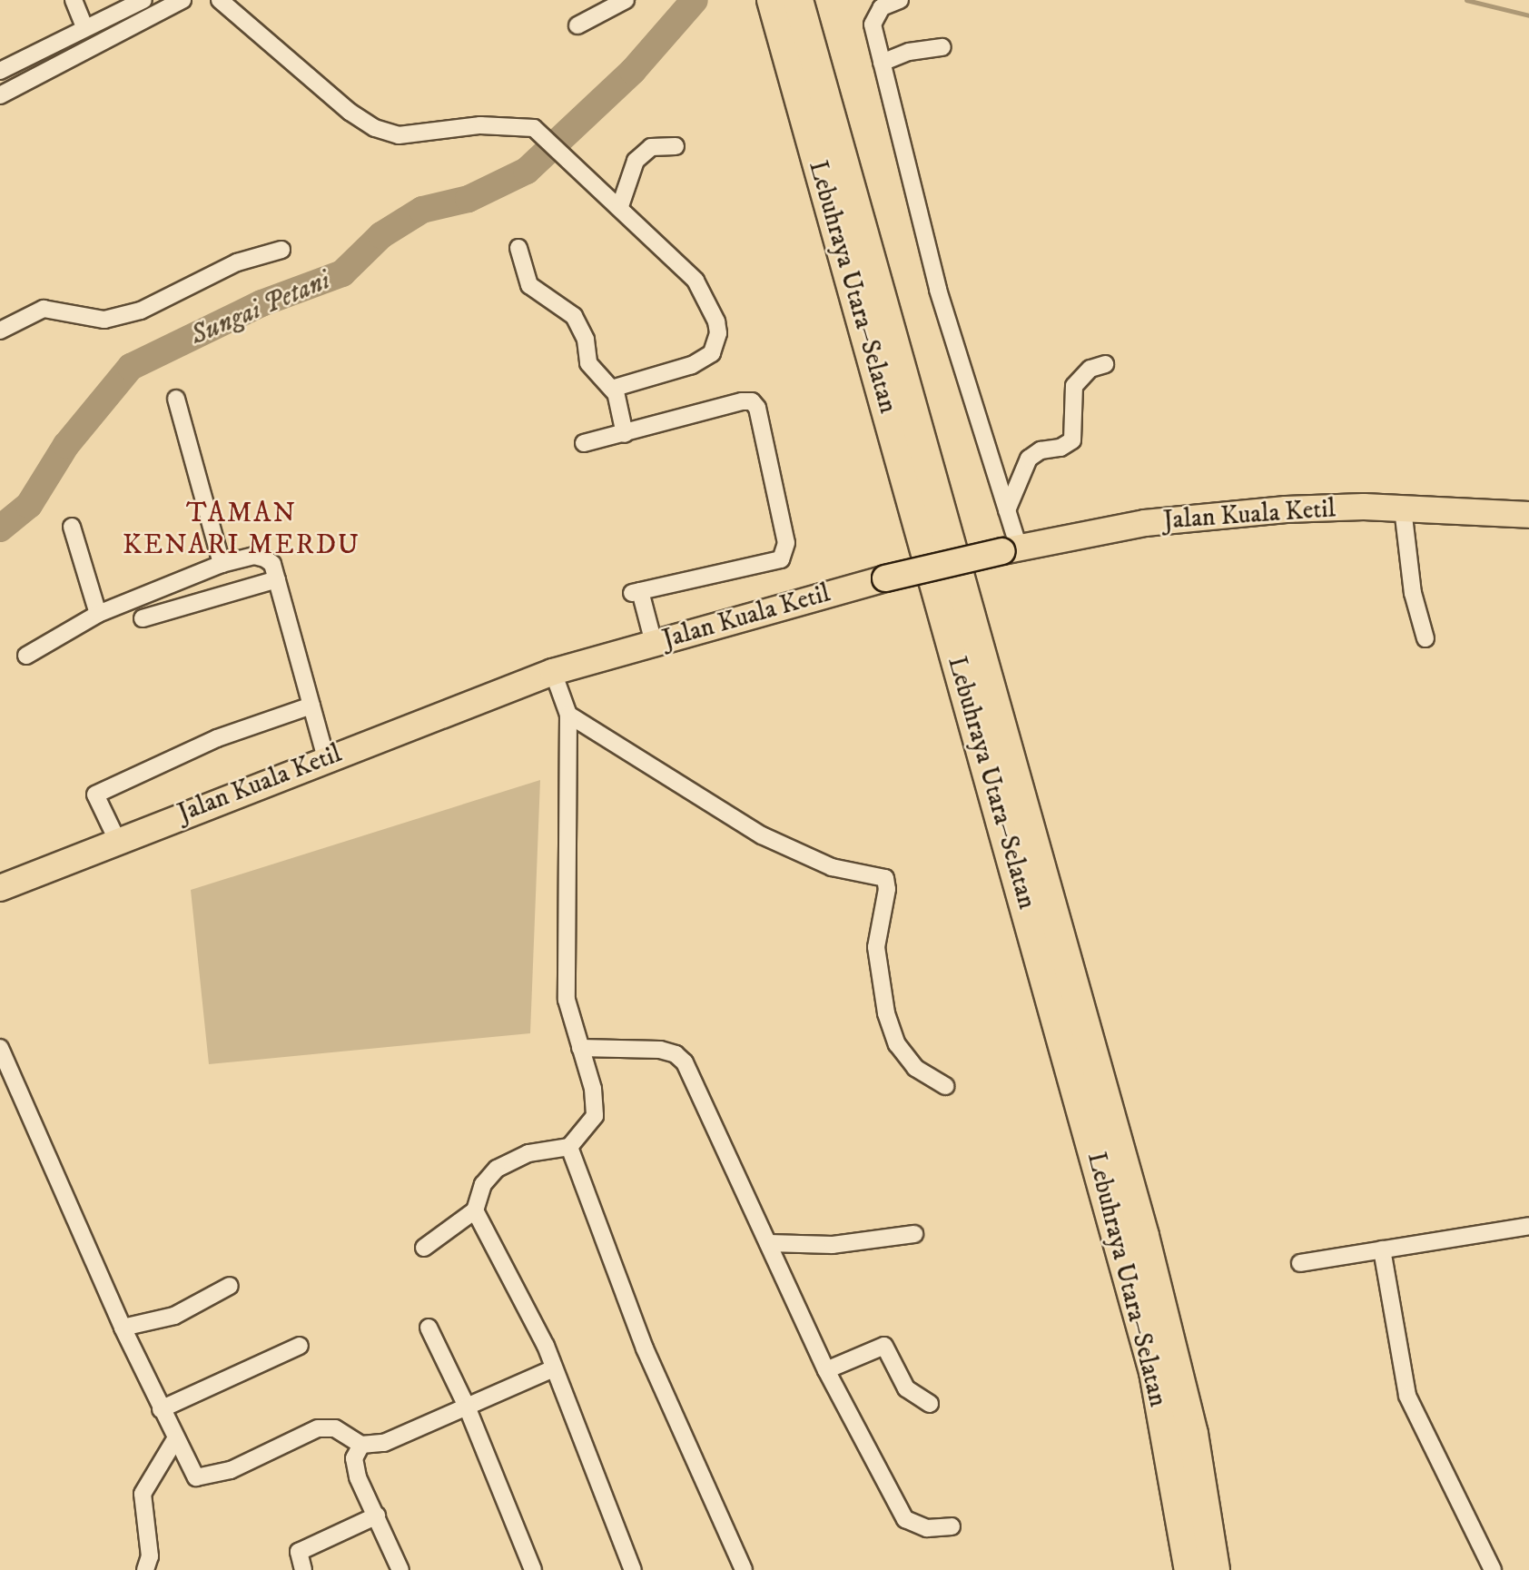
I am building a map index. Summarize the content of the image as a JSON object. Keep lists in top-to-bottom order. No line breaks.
{"streets":{"highway":["Lebuhraya Utara–Selatan"],"main road":["Jalan Kuala Ketil"]},"districts":["TAMAN KENARI MERDU"],"water":["Sungai Petani"]}
